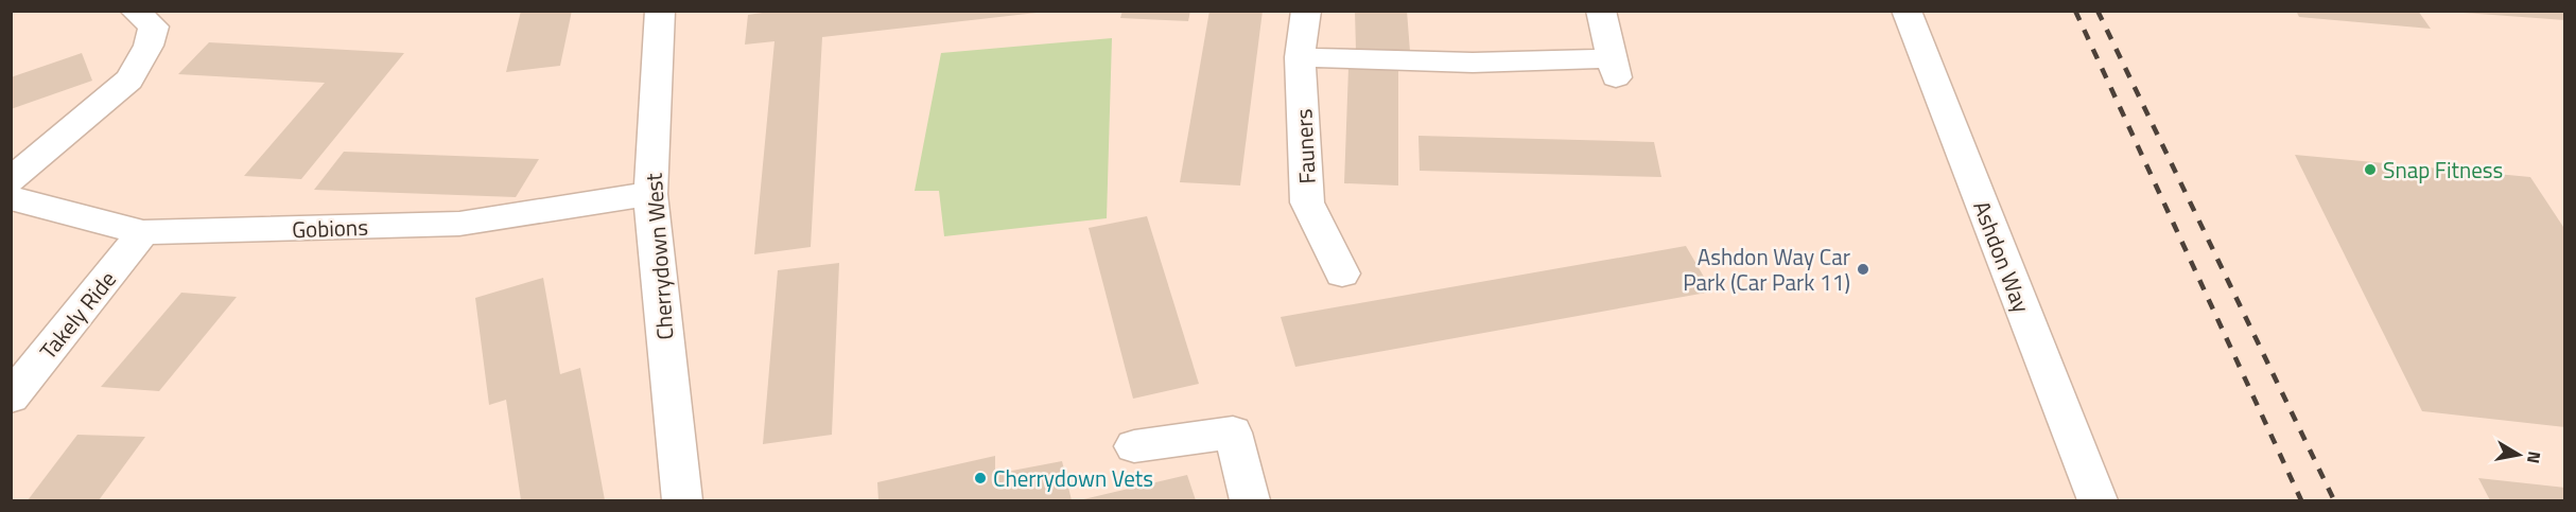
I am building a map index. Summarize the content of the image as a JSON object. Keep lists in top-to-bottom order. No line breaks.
{"streets":{"street":["Fauners","Gobions","Cherrydown West","Ashdon Way","Takely Ride"]},"crossings":[["Gobions","Cherrydown West"],["Gobions","Takely Ride"]],"places":["Snap Fitness","Ashdon Way Car Park (Car Park 11)","Cherrydown Vets"],"north":"right"}
